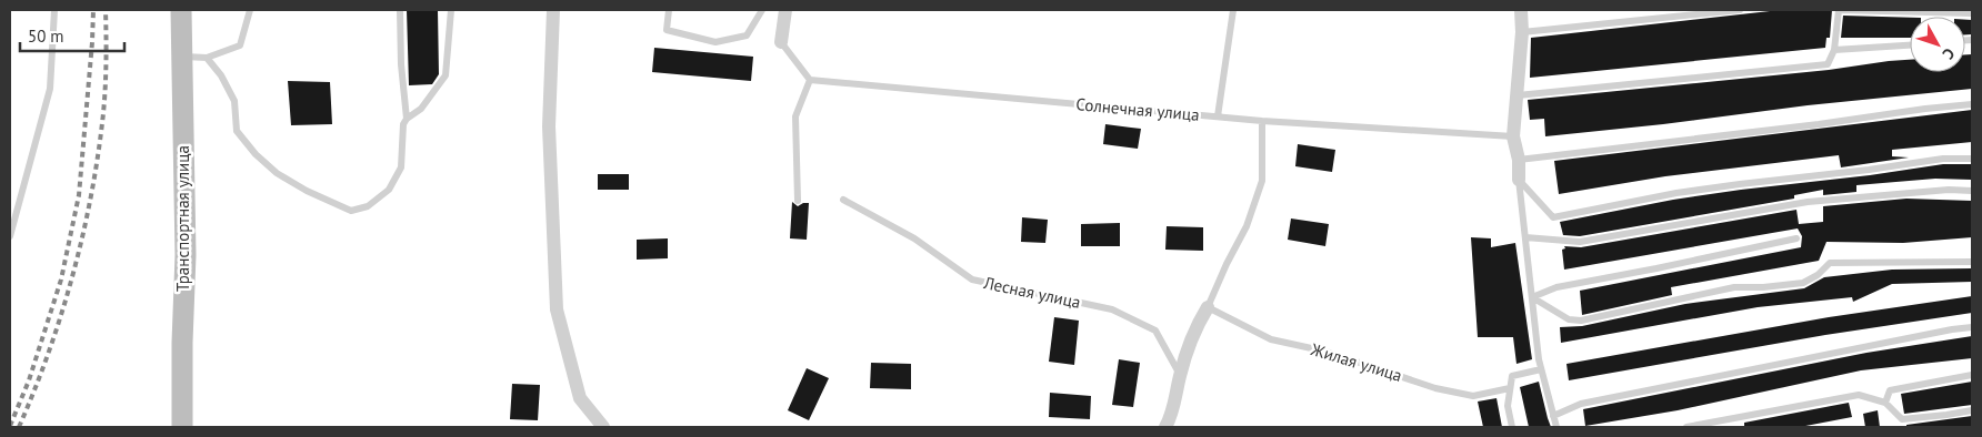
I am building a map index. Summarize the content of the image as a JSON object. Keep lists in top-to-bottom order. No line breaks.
{"streets":{"main road":["Транспортная улица"],"lane":["Солнечная улица","Лесная улица","Жилая улица"]},"scale_bar":"50 m","north":"bottom right"}
